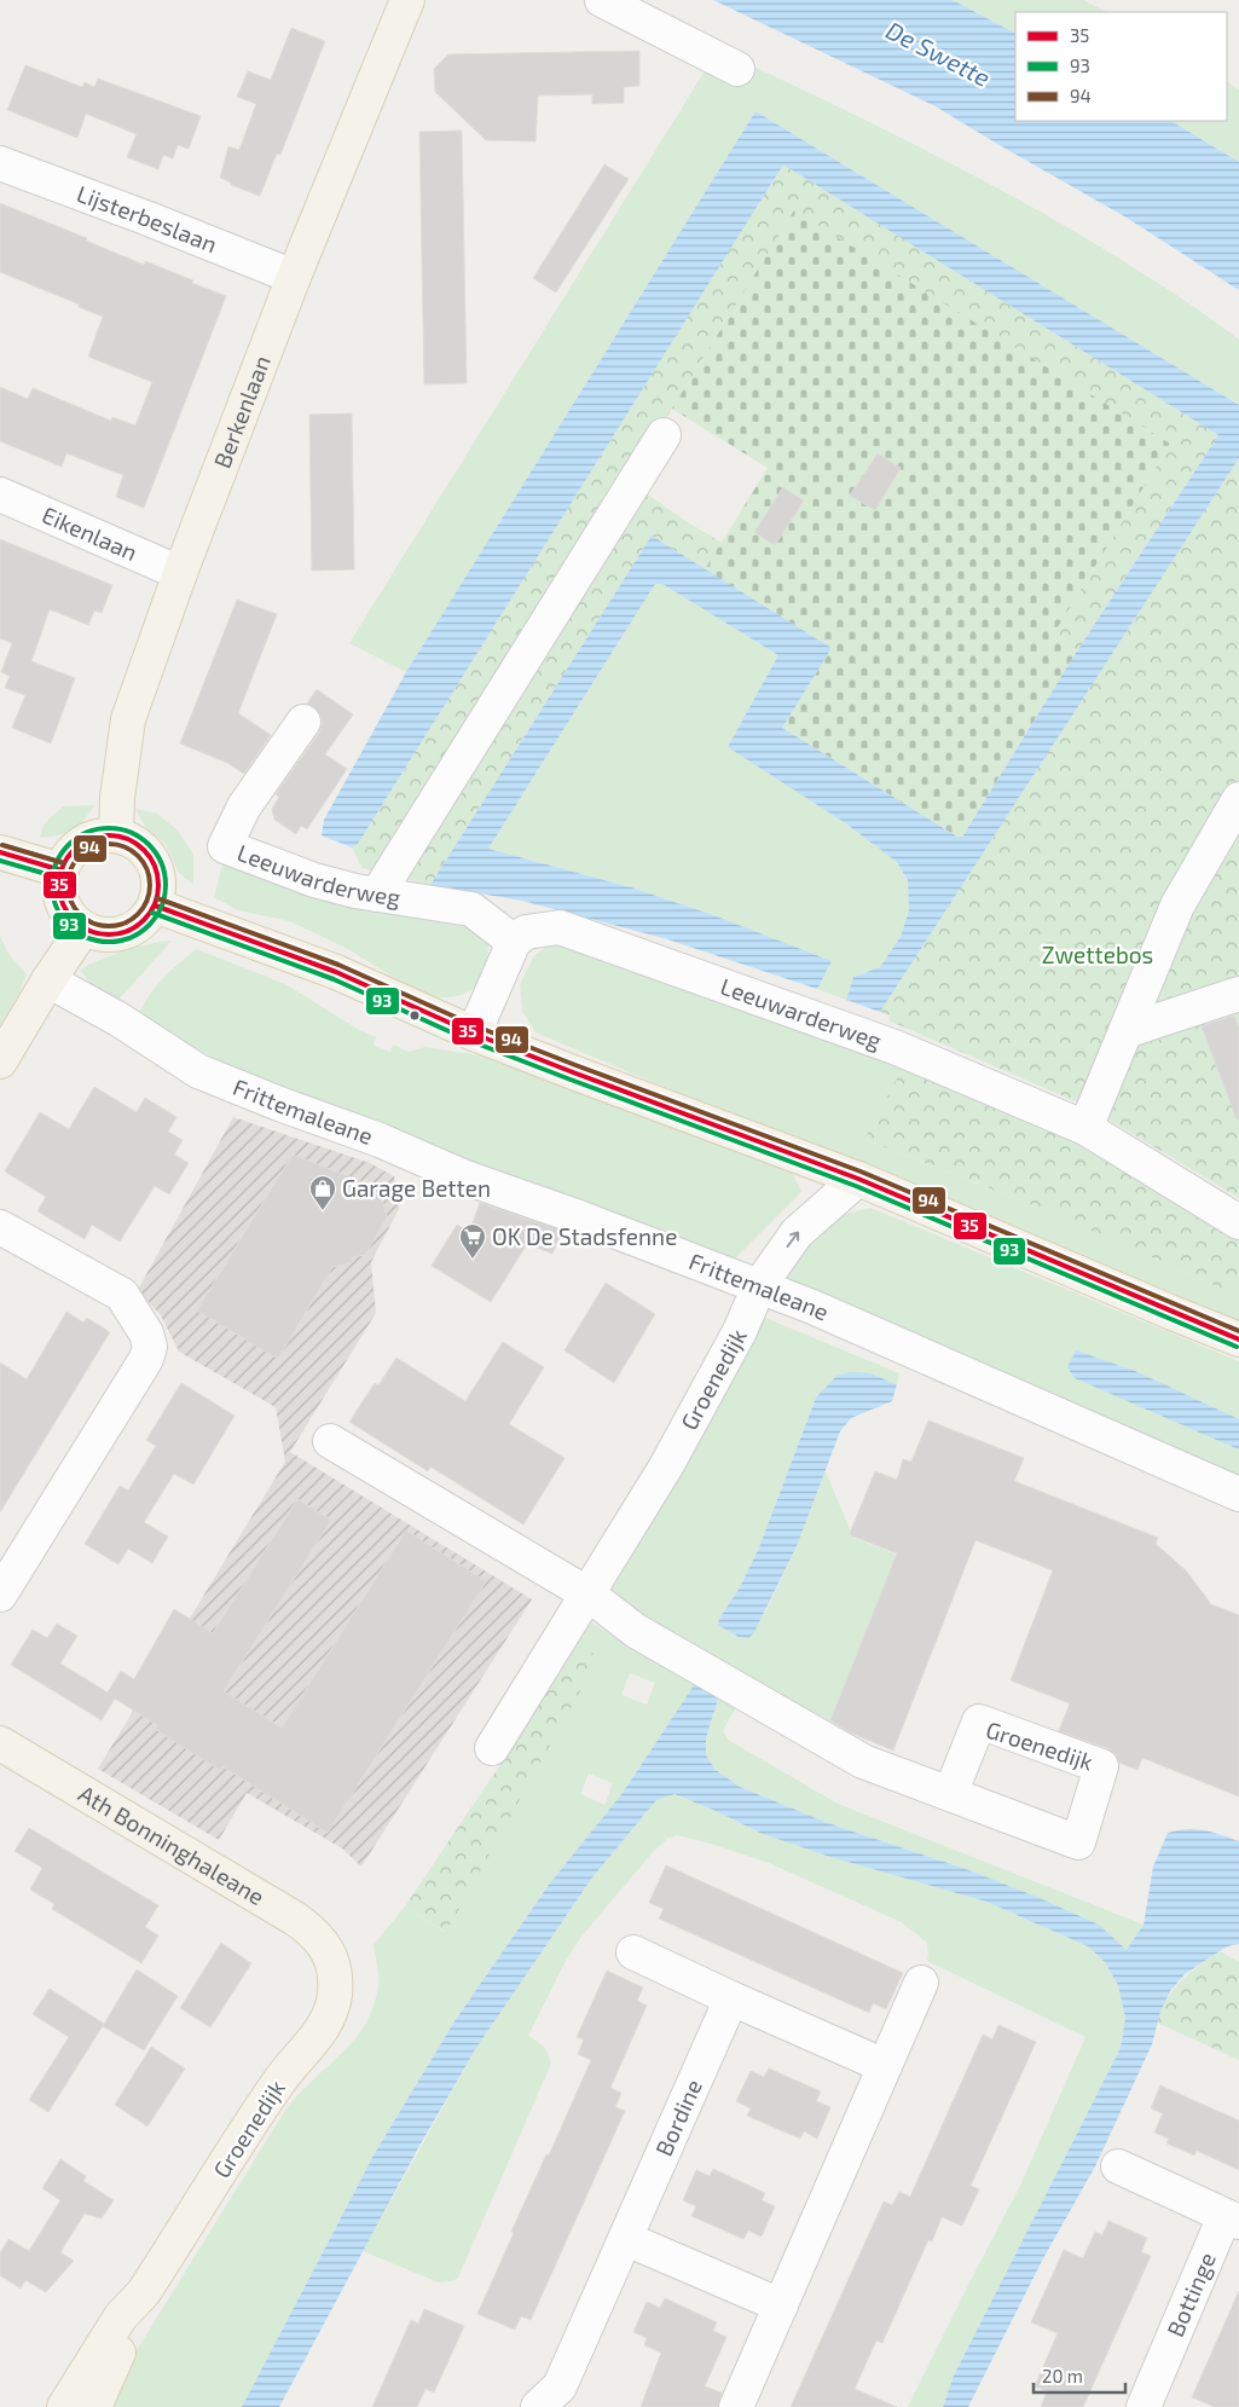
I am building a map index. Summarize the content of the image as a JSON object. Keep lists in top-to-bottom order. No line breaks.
{"streets":{"main road":["Berkenlaan","Groenedijk","Ath Bonninghaleane"],"street":["Lijsterbeslaan","Eikenlaan","Leeuwarderweg","Frittemaleane","Bordine","Bottinge"]},"crossings":[["Lijsterbeslaan","Berkenlaan"],["Berkenlaan","Eikenlaan"],["Frittemaleane","Groenedijk"],["Groenedijk","Ath Bonninghaleane"]],"water":["De Swette"],"parks":["Zwettebos"],"places":{"shop":["Garage Betten"],"supermarket":["OK De Stadsfenne"]},"lines":["transit line 93","transit line 35","transit line 94"],"legend":["35","93","94"],"scale_bar":"20 m"}
